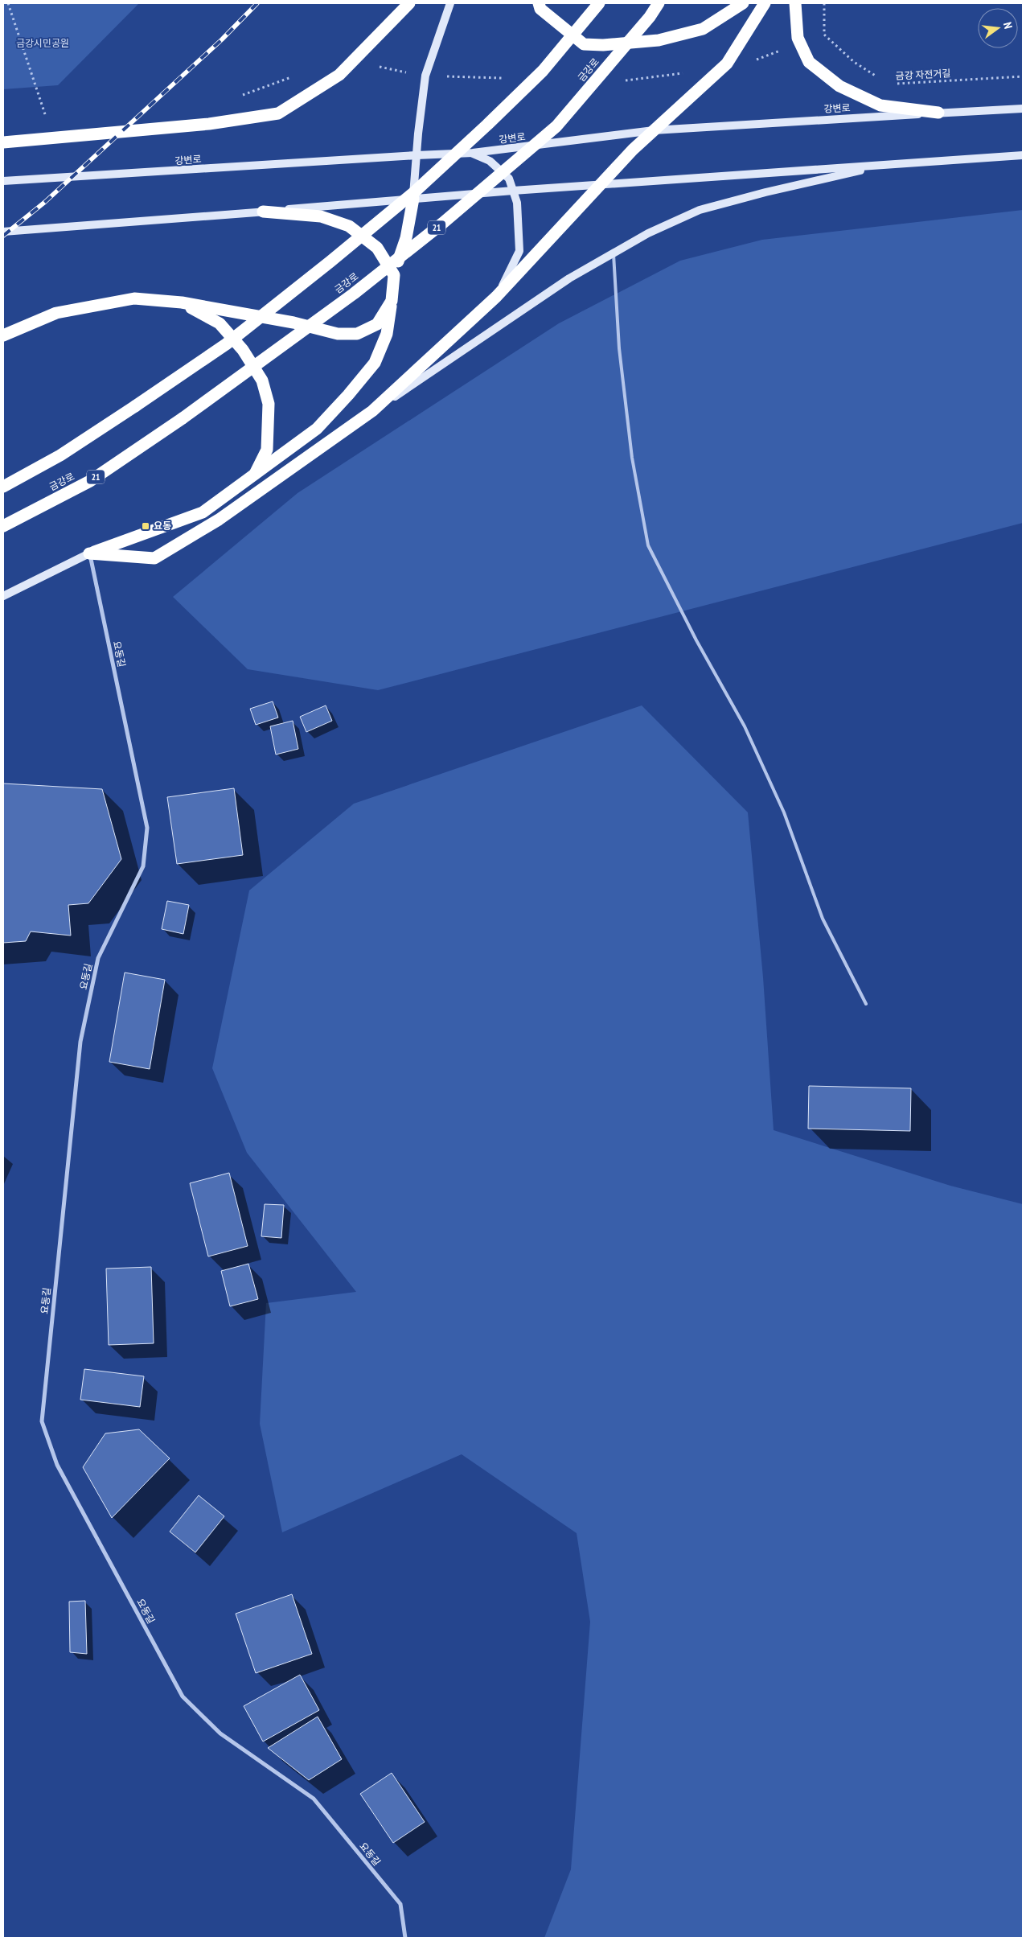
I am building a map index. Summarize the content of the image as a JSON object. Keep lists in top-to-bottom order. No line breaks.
{"streets":{"highway":["금강로","21"],"main road":["강변로"],"street":["요동길"],"path":["금강 자전거길"]},"parks":["금강시민공원"],"places":{"transit":["요동"]},"north":"right"}
